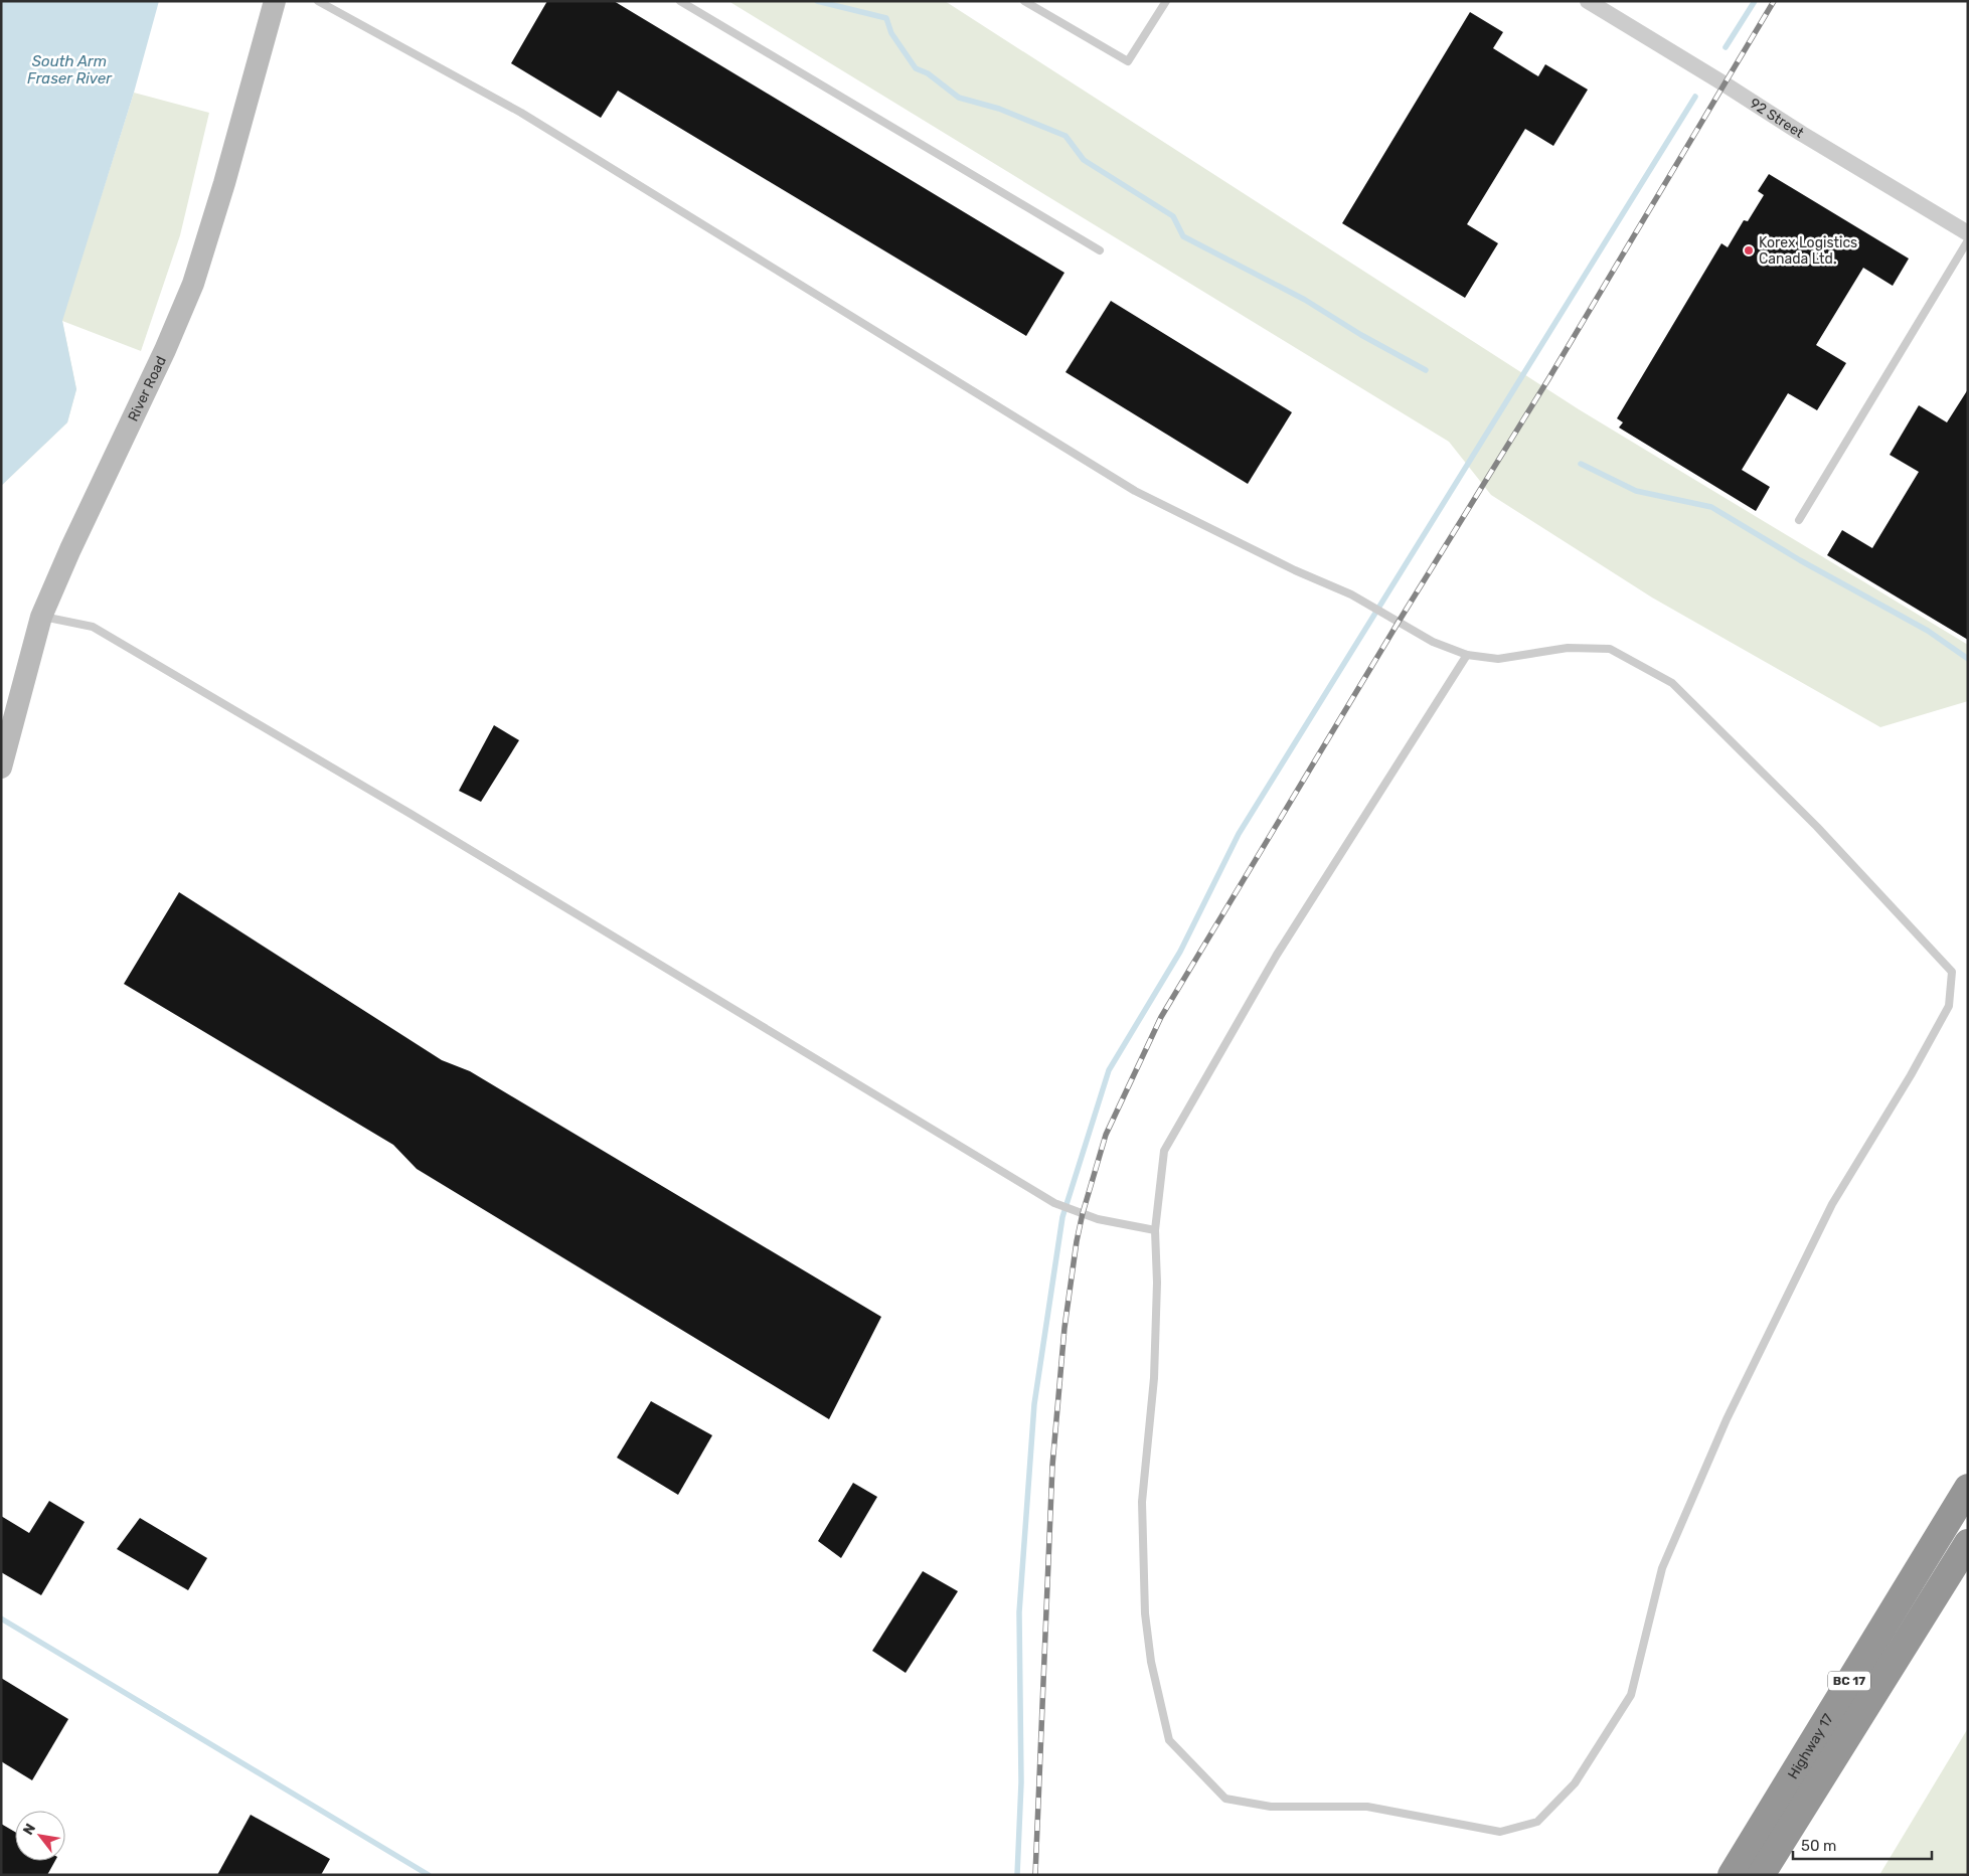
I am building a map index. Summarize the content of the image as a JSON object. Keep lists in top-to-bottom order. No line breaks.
{"streets":{"highway":["BC 17","Highway 17"],"main road":["River Road"],"street":["92 Street"]},"water":["South Arm Fraser River"],"places":["Korex Logistics Canada Ltd."],"scale_bar":"50 m","north":"top left"}
